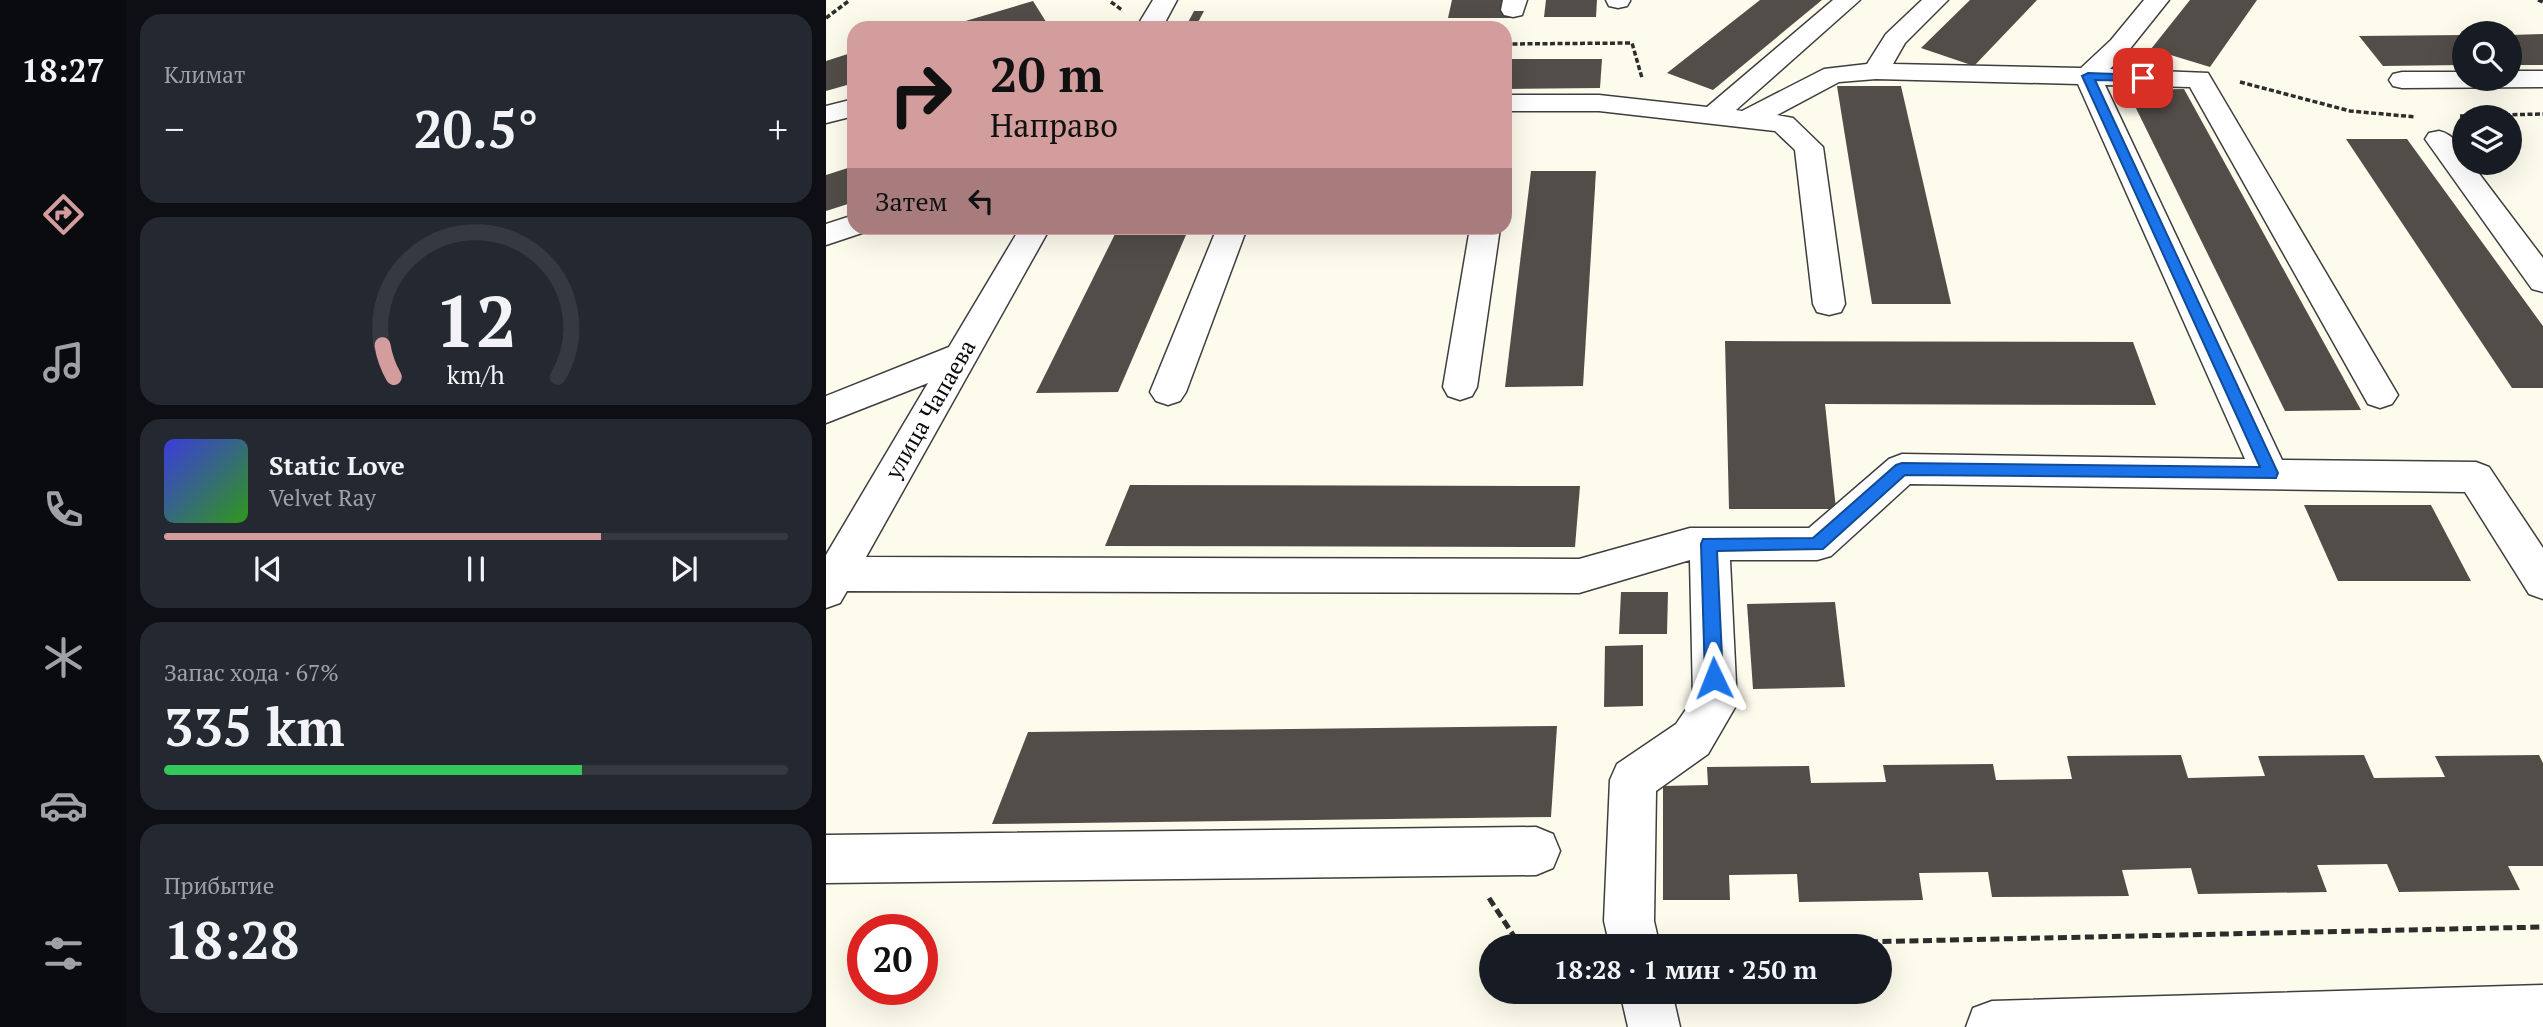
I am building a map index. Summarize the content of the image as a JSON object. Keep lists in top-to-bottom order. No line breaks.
{"streets":{"street":["улица Чапаева"]},"page":{"tabs":"18:27","tile":["Климат",["Запас хода · 67%","335 km"],["Прибытие","18:28"]],"turn":["20 m","Направо"],"heat":["−","20.5°","+"],"then":"Затем","song":["Static Love","Velvet Ray"],"limit":"20","trip":"18:28 · 1 мин · 250 m","gauge":["12","km/h"]}}
